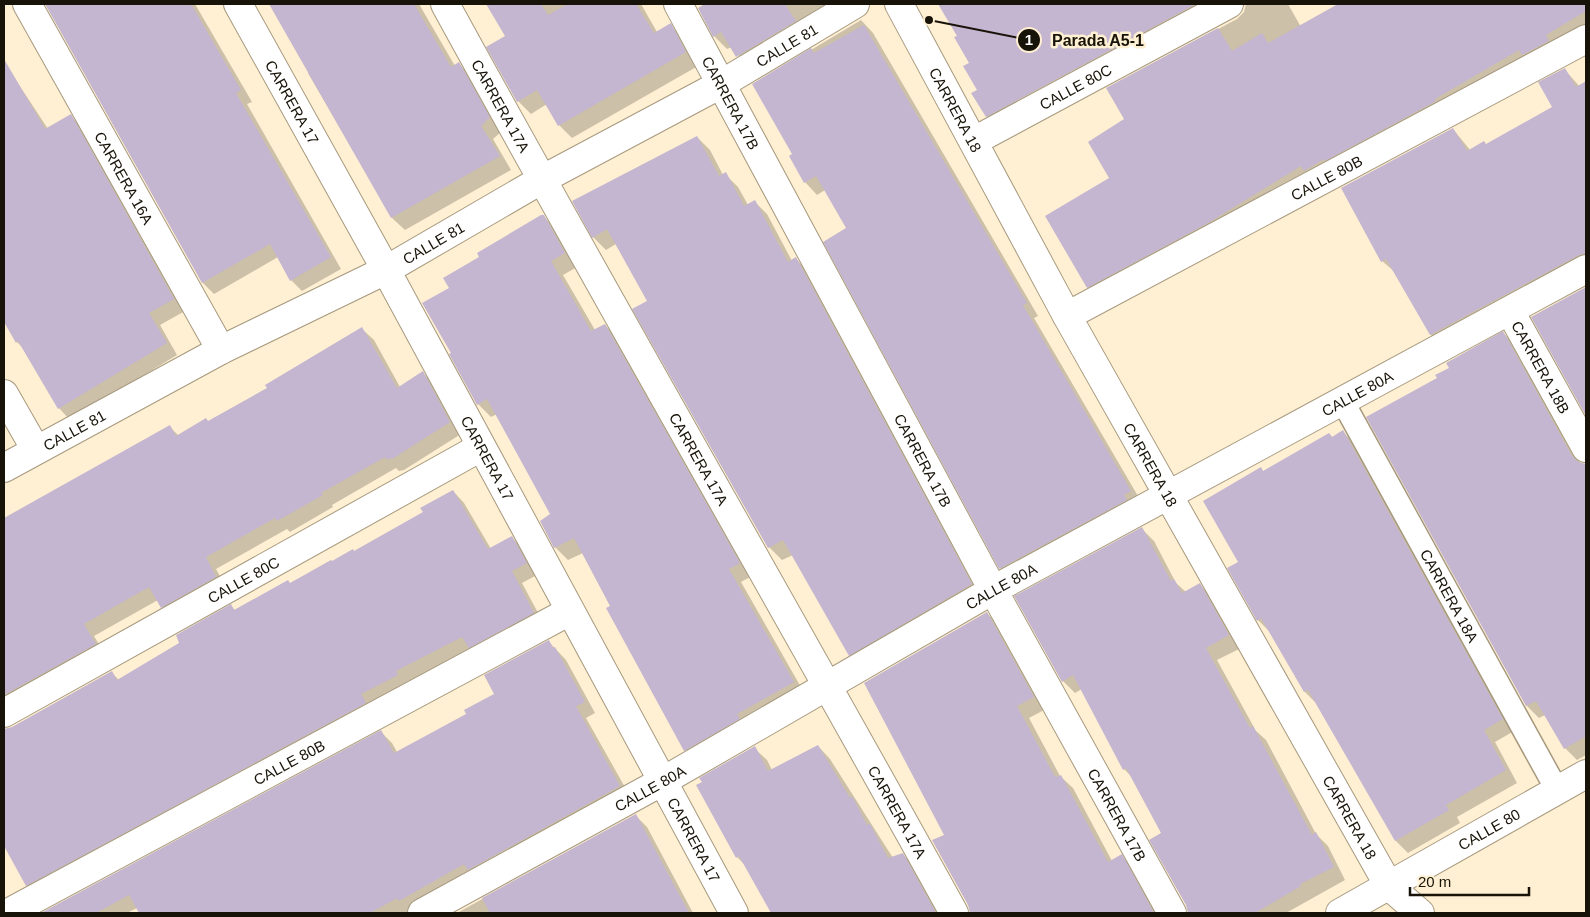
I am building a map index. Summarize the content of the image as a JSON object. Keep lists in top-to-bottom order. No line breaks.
{"streets":{"street":["CALLE 81","CALLE 80C","CARRERA 17B","CARRERA 17","CARRERA 17A","CARRERA 18","CARRERA 16A","CALLE 80B","CARRERA 18B","CALLE 80A","CALLE 80"],"lane":["CARRERA 18A"]},"crossings":[["CALLE 81","CARRERA 17B"],["CALLE 81","CARRERA 17"],["CALLE 81","CARRERA 17A"],["CALLE 81","CARRERA 16A"],["CALLE 80C","CARRERA 17"],["CALLE 80C","CARRERA 18"],["CARRERA 17B","CALLE 80A"],["CARRERA 17","CALLE 80B"],["CARRERA 17","CALLE 80A"],["CARRERA 17A","CALLE 80A"],["CARRERA 18","CALLE 80B"],["CARRERA 18","CALLE 80A"],["CARRERA 18","CALLE 80"],["CARRERA 18B","CALLE 80A"],["CALLE 80A","CARRERA 18A"],["CARRERA 18A","CALLE 80"]],"places":["Parada A5-1"],"scale_bar":"20 m"}
